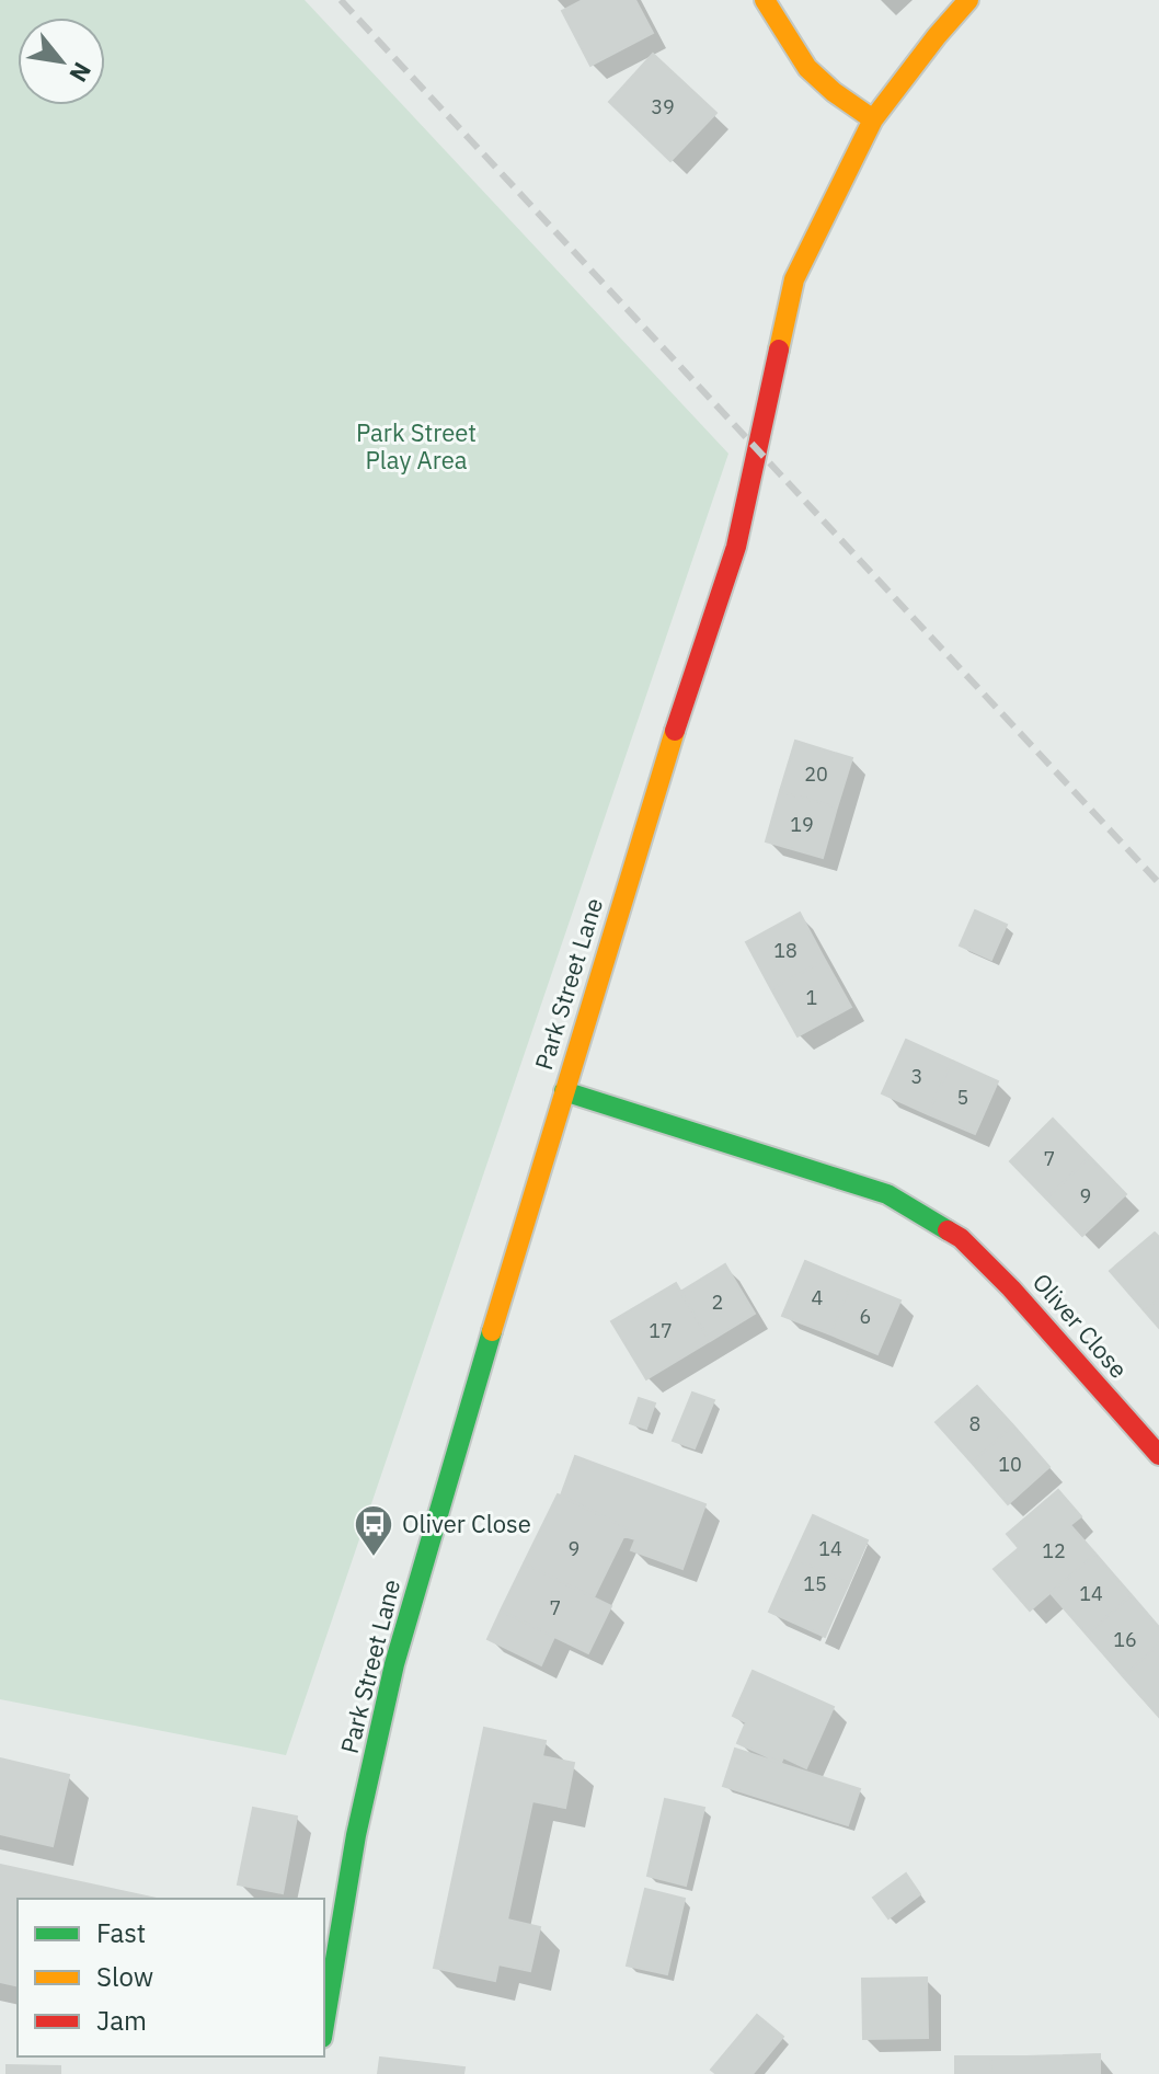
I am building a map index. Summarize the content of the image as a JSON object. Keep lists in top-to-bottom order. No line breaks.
{"streets":{"street":["Park Street Lane","Oliver Close"]},"crossings":[["Park Street Lane","Oliver Close"]],"parks":["Park Street Play Area"],"places":{"bus stop":["Oliver Close"]},"house_numbers":["39","20","19","18","1","3","5","7","9","4","2","6","17","8","10","9","14","12","15","14","7","16"],"legend":["Fast","Slow","Jam"],"north":"bottom right"}
